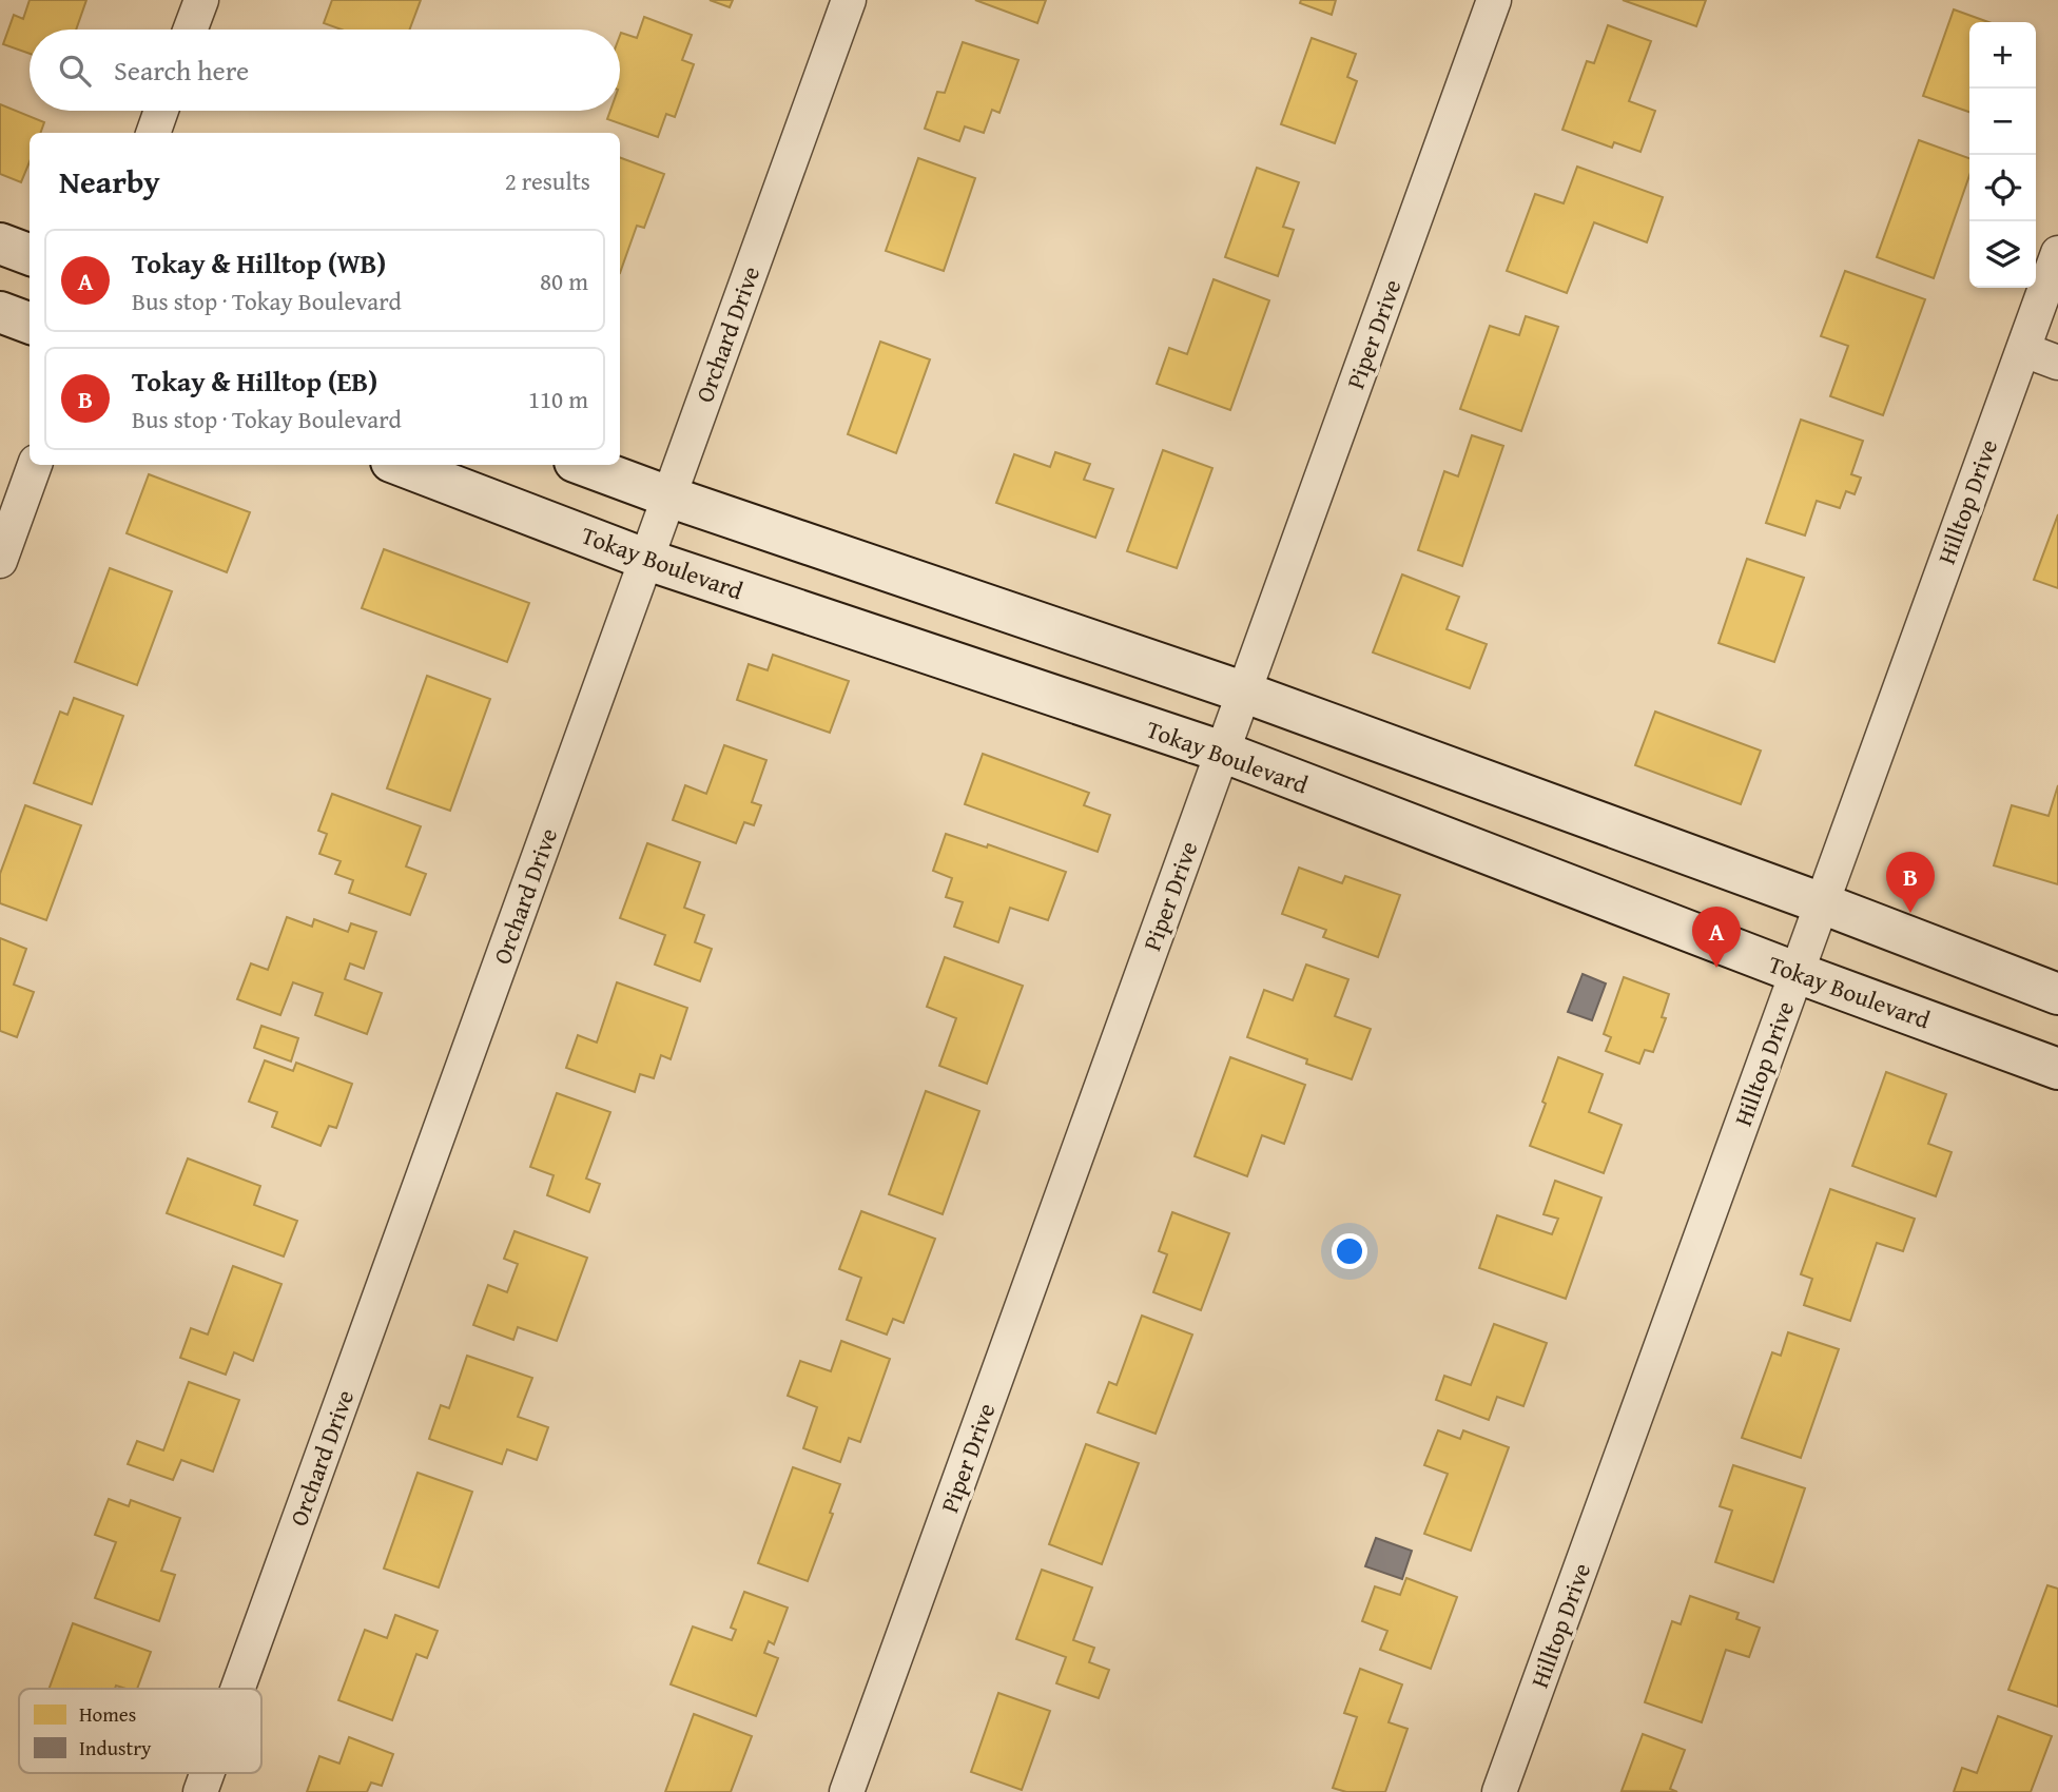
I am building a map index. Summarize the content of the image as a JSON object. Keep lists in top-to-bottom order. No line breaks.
{"streets":{"street":["Orchard Drive","Piper Drive","Hilltop Drive","Tokay Boulevard"]},"crossings":[["Orchard Drive","Tokay Boulevard"],["Piper Drive","Tokay Boulevard"],["Hilltop Drive","Tokay Boulevard"]],"legend":["Homes","Industry"],"page":{"map_buttons":["+","−"],"search":"Search here","heading":["Nearby","2 results"],"list":[{"mark":"A","name":"Tokay & Hilltop (WB)","note":"Bus stop · Tokay Boulevard","value":"80 m"},{"mark":"B","name":"Tokay & Hilltop (EB)","note":"Bus stop · Tokay Boulevard","value":"110 m"}],"pins":["B","A"]}}
